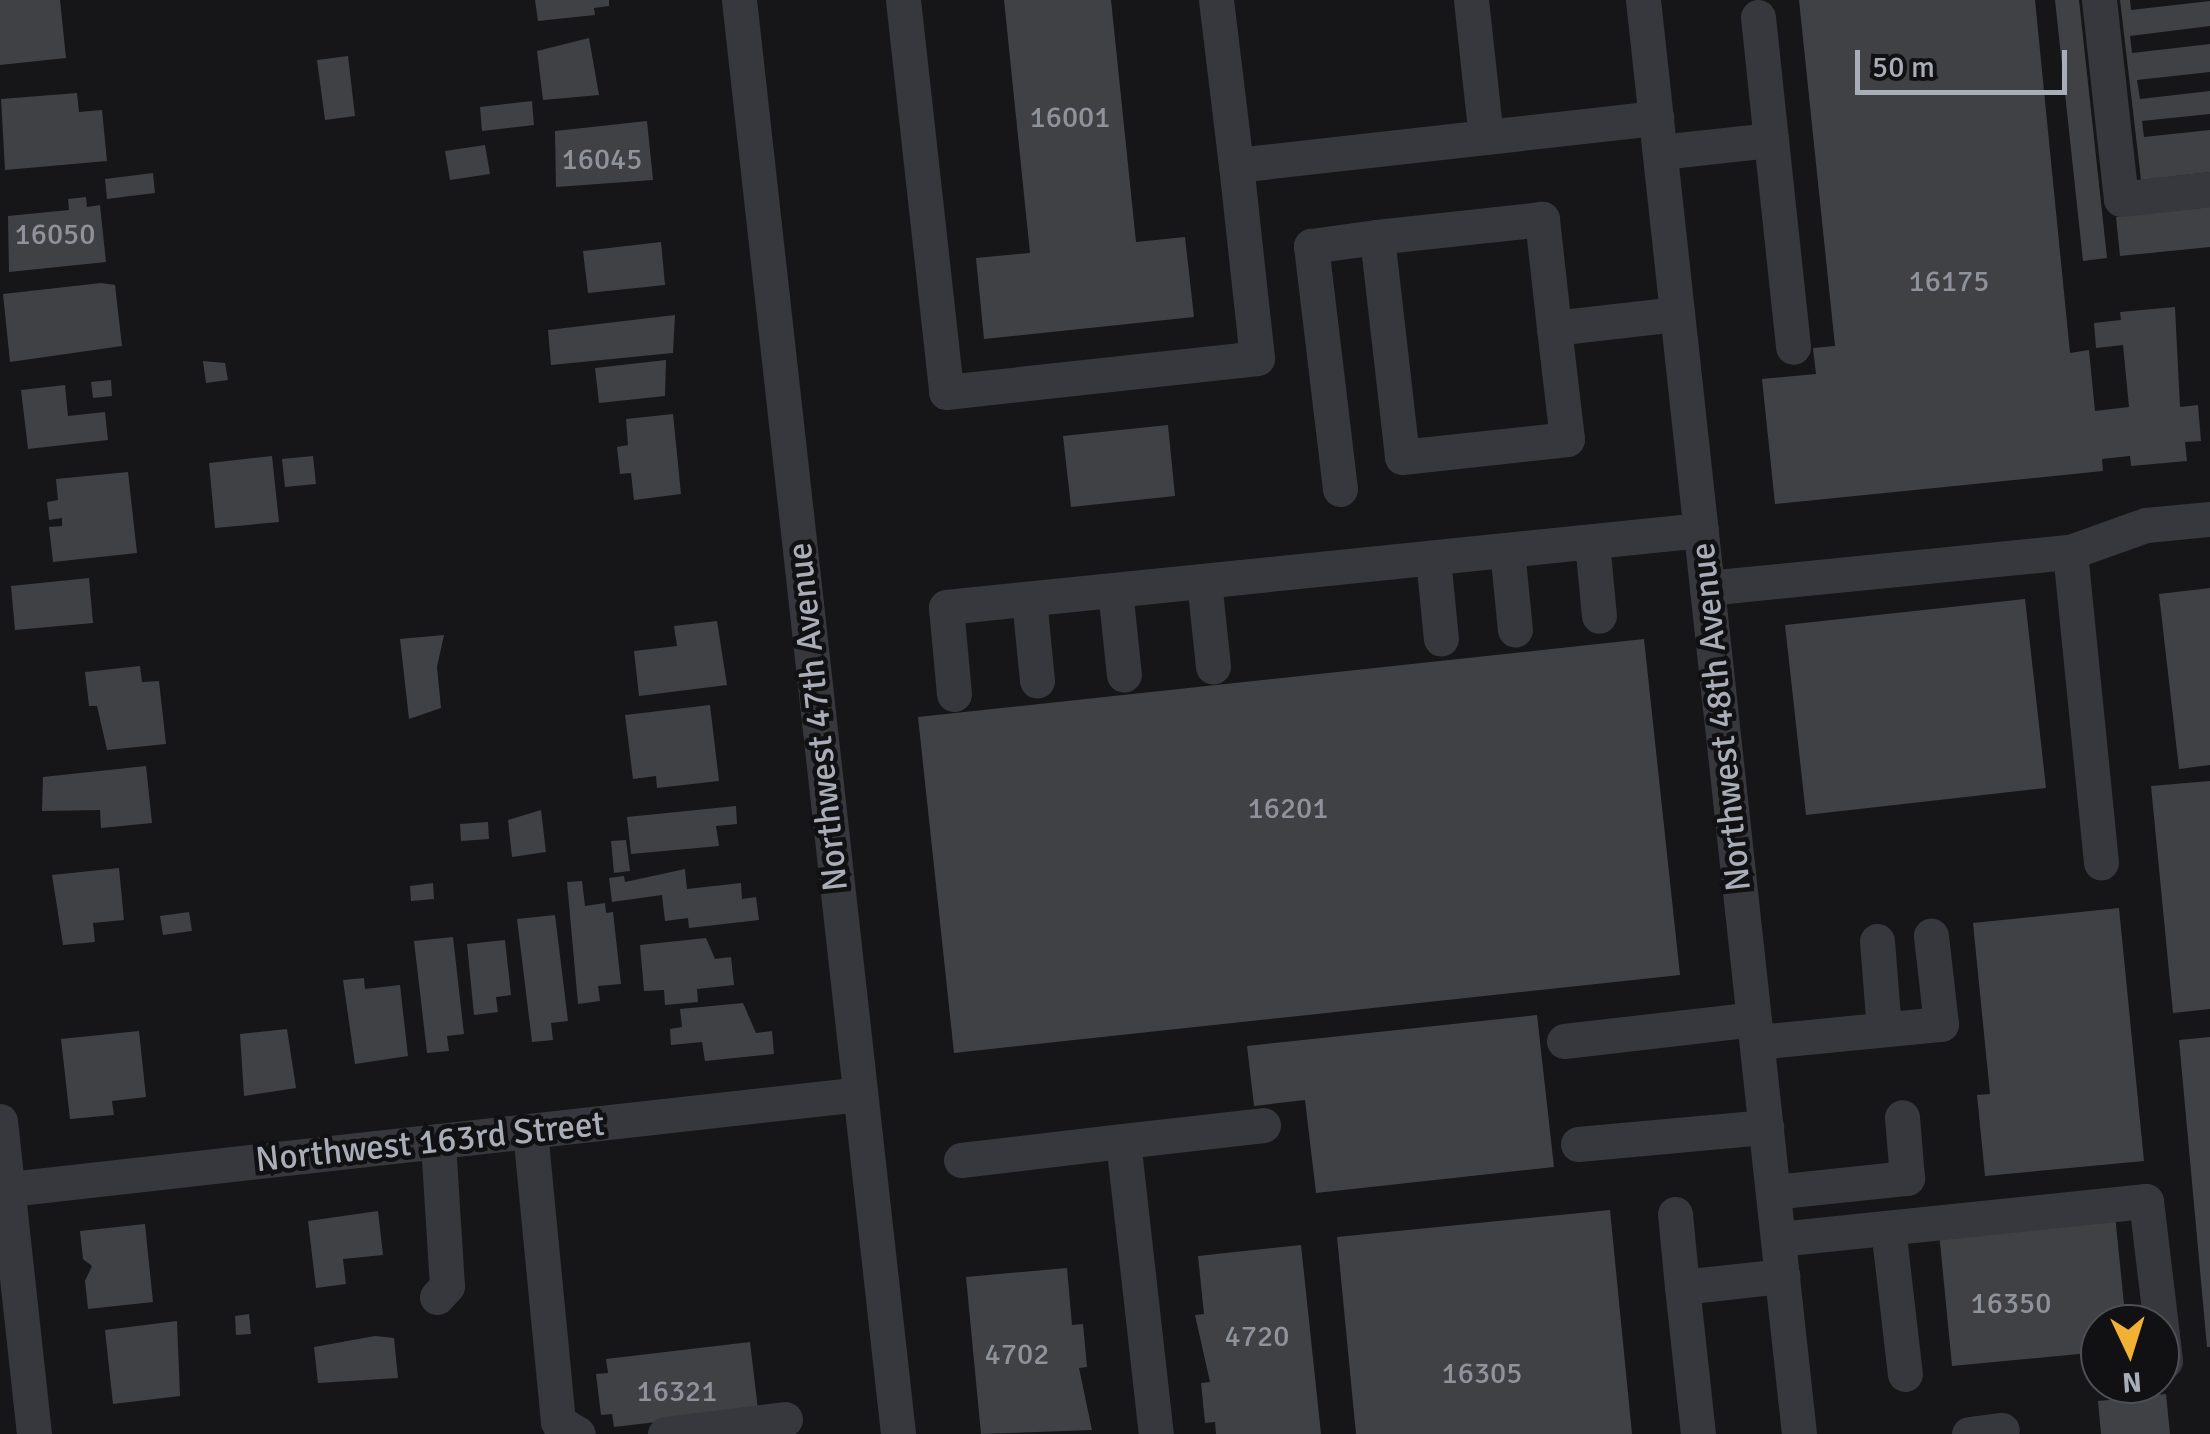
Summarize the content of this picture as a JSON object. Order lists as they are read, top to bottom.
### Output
{
  "streets": {
    "street": ["Northwest 47th Avenue", "Northwest 48th Avenue", "Northwest 163rd Street"]
  },
  "crossings": [
    ["Northwest 47th Avenue", "Northwest 163rd Street"]
  ],
  "house_numbers": [
    "16001",
    "16045",
    "16050",
    "16175",
    "16201",
    "16350",
    "4720",
    "4702",
    "16305",
    "16321"
  ],
  "scale_bar": "50 m",
  "north": "bottom"
}
